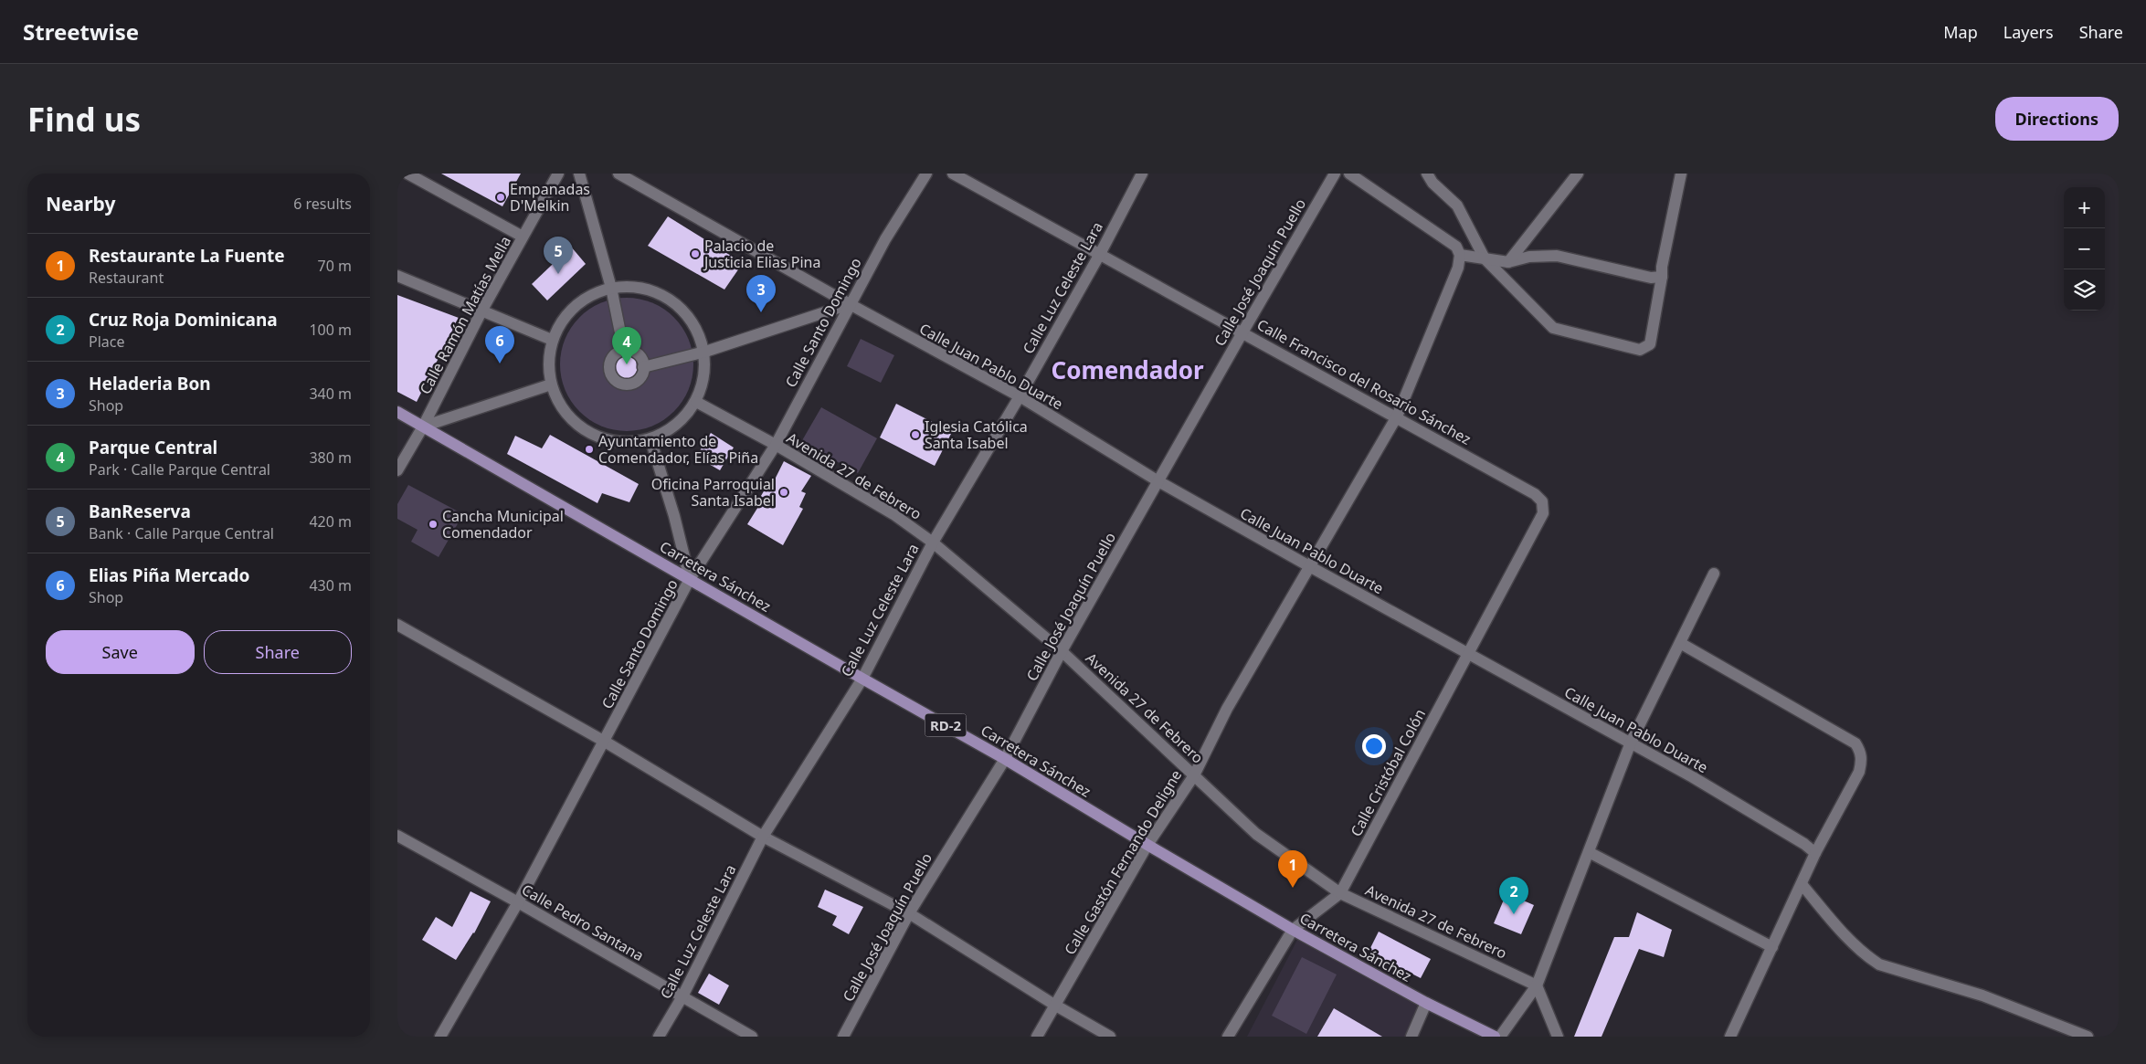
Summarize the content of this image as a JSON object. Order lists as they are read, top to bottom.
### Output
{
  "streets": {
    "main road": ["Carretera Sánchez", "RD-2"],
    "street": [
      "Calle José Joaquín Puello",
      "Calle Luz Celeste Lara",
      "Calle Ramón Matías Mella",
      "Calle Santo Domingo",
      "Calle Juan Pablo Duarte",
      "Calle Francisco del Rosario Sánchez",
      "Avenida 27 de Febrero",
      "Calle Cristóbal Colón",
      "Calle Gastón Fernando Deligne",
      "Calle Pedro Santana"
    ]
  },
  "crossings": [
    ["Calle José Joaquín Puello", "Calle Juan Pablo Duarte"],
    ["Calle José Joaquín Puello", "Calle Francisco del Rosario Sánchez"],
    ["Calle José Joaquín Puello", "Avenida 27 de Febrero"],
    ["Calle José Joaquín Puello", "Carretera Sánchez"],
    ["Calle Luz Celeste Lara", "Calle Juan Pablo Duarte"],
    ["Calle Luz Celeste Lara", "Calle Francisco del Rosario Sánchez"],
    ["Calle Luz Celeste Lara", "Avenida 27 de Febrero"],
    ["Calle Luz Celeste Lara", "Carretera Sánchez"],
    ["Calle Luz Celeste Lara", "Calle Pedro Santana"],
    ["Calle Ramón Matías Mella", "Carretera Sánchez"],
    ["Calle Santo Domingo", "Calle Juan Pablo Duarte"],
    ["Calle Santo Domingo", "Avenida 27 de Febrero"],
    ["Calle Santo Domingo", "Carretera Sánchez"],
    ["Calle Santo Domingo", "Calle Pedro Santana"],
    ["Calle Juan Pablo Duarte", "Calle Cristóbal Colón"],
    ["Calle Juan Pablo Duarte", "Calle Gastón Fernando Deligne"],
    ["Calle Francisco del Rosario Sánchez", "Calle Cristóbal Colón"],
    ["Calle Francisco del Rosario Sánchez", "Calle Gastón Fernando Deligne"],
    ["Avenida 27 de Febrero", "Calle Cristóbal Colón"],
    ["Avenida 27 de Febrero", "Calle Gastón Fernando Deligne"],
    ["Carretera Sánchez", "Calle Cristóbal Colón"],
    ["Carretera Sánchez", "Calle Gastón Fernando Deligne"]
  ],
  "districts": ["Comendador"],
  "places": [
    "Empanadas D'Melkin",
    "Palacio de Justicia Elias Pina",
    "Iglesia Católica Santa Isabel",
    "Ayuntamiento de Comendador, Elías Piña",
    "Oficina Parroquial Santa Isabel",
    "Cancha Municipal Comendador"
  ],
  "page": {
    "header": "Streetwise",
    "nav": ["Map", "Layers", "Share"],
    "buttons": [
      "Directions",
      ["Save", "Share"]
    ],
    "title": "Find us",
    "heading": ["Nearby", "6 results"],
    "map_buttons": ["+", "−"],
    "list": [
      {
        "mark": "1",
        "name": "Restaurante La Fuente",
        "note": "Restaurant",
        "value": "70 m"
      },
      {
        "mark": "2",
        "name": "Cruz Roja Dominicana",
        "note": "Place",
        "value": "100 m"
      },
      {
        "mark": "3",
        "name": "Heladeria Bon",
        "note": "Shop",
        "value": "340 m"
      },
      {
        "mark": "4",
        "name": "Parque Central",
        "note": "Park · Calle Parque Central",
        "value": "380 m"
      },
      {
        "mark": "5",
        "name": "BanReserva",
        "note": "Bank · Calle Parque Central",
        "value": "420 m"
      },
      {
        "mark": "6",
        "name": "Elias Piña Mercado",
        "note": "Shop",
        "value": "430 m"
      }
    ],
    "pins": [
      "5",
      "3",
      "6",
      "4",
      "1",
      "2"
    ]
  }
}
